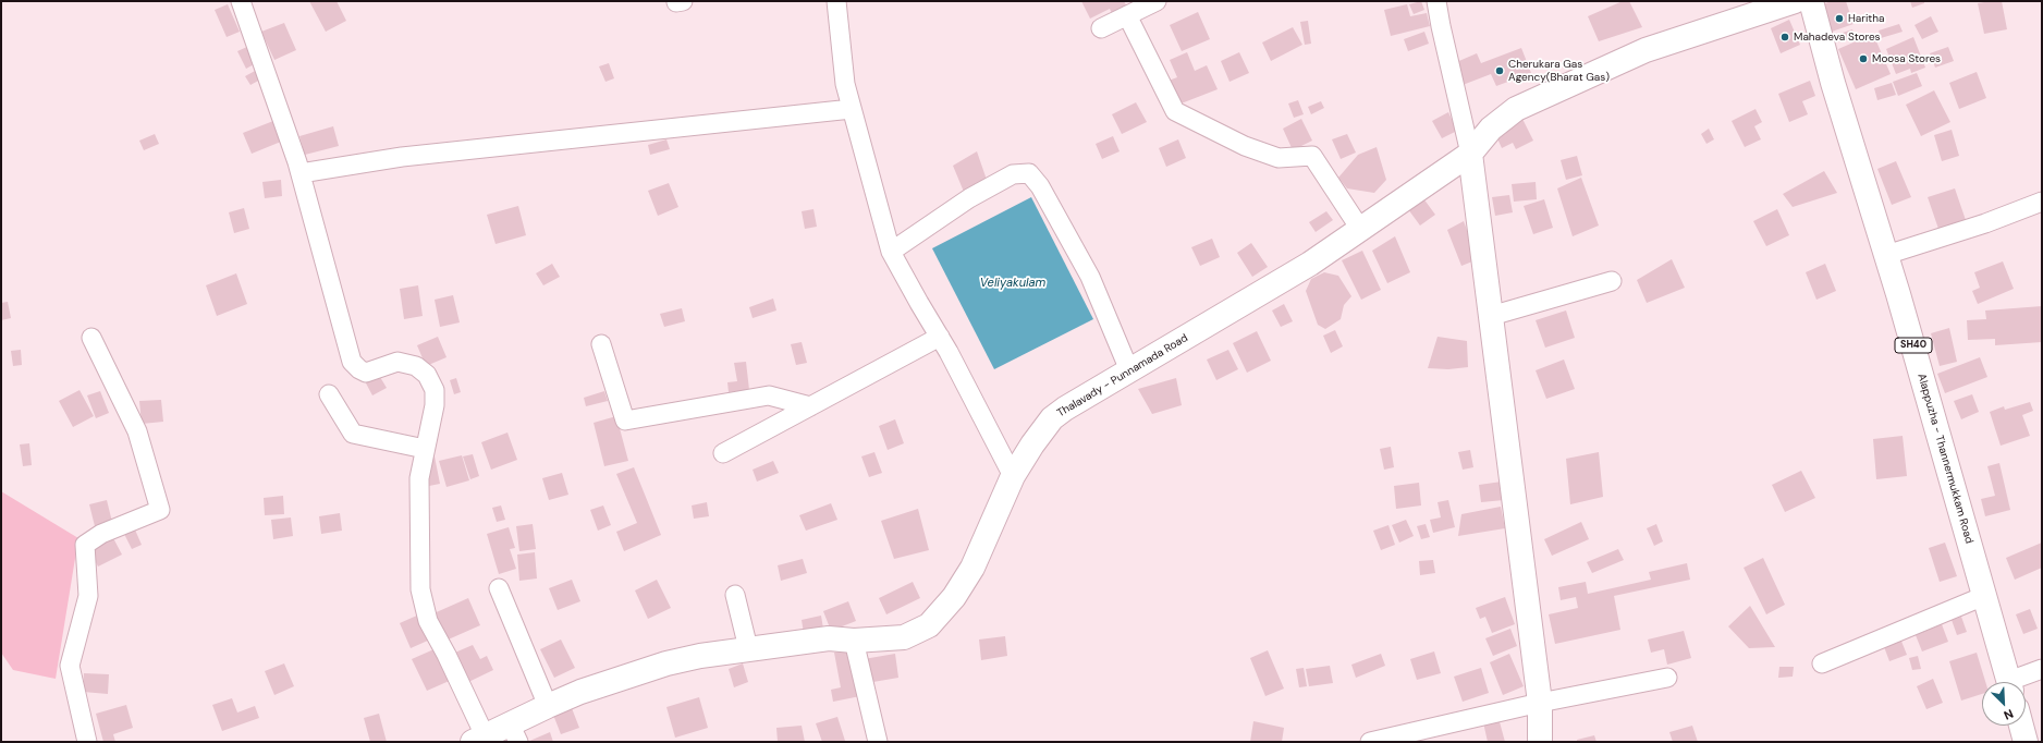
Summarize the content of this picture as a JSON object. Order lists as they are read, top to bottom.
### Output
{
  "streets": {
    "main road": ["SH40", "Thalavady - Punnamada Road", "Alappuzha - Thannermukkam Road"]
  },
  "water": ["Veliyakulam"],
  "places": [
    "Haritha",
    "Mahadeva Stores",
    "Moosa Stores",
    "Cherukara Gas Agency(Bharat Gas)"
  ],
  "north": "bottom right"
}
